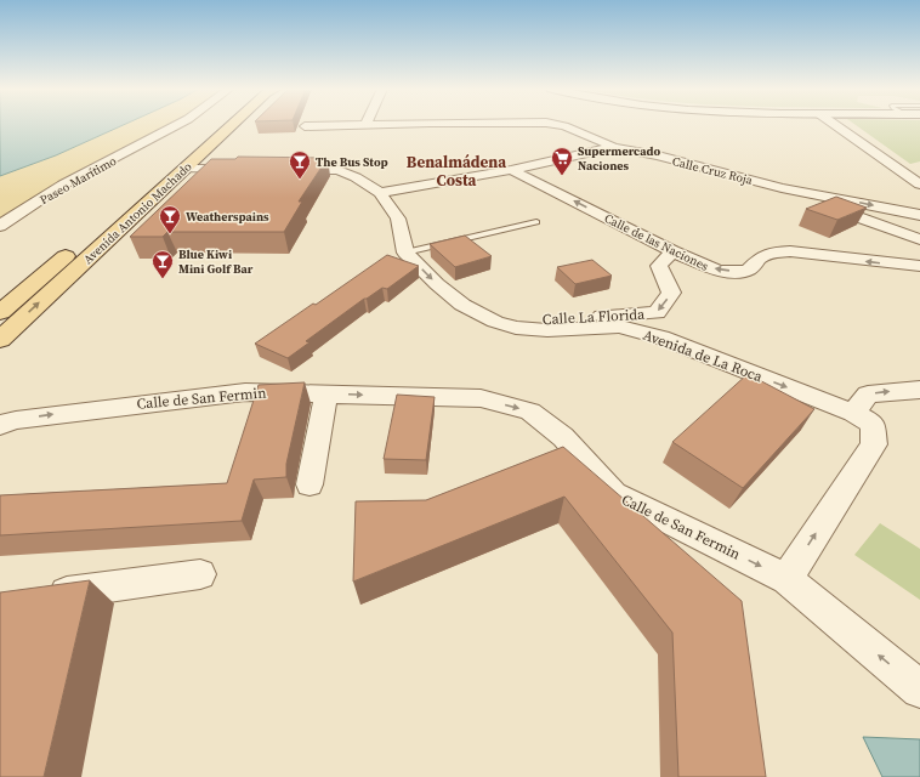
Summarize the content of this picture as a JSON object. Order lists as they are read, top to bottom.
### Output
{
  "streets": {
    "main road": ["Avenida Antonio Machado"],
    "street": [
      "Calle Cruz Roja",
      "Paseo Marítimo",
      "Calle de las Naciones",
      "Calle La Florida",
      "Avenida de La Roca",
      "Calle de San Fermin"
    ]
  },
  "crossings": [
    ["Calle de las Naciones", "Calle La Florida"],
    ["Calle La Florida", "Avenida de La Roca"],
    ["Avenida de La Roca", "Calle de San Fermin"]
  ],
  "districts": ["Benalmádena Costa"],
  "places": {
    "supermarket": ["Supermercado Naciones"],
    "bar": ["The Bus Stop", "Weatherspains", "Blue Kiwi Mini Golf Bar"]
  }
}
